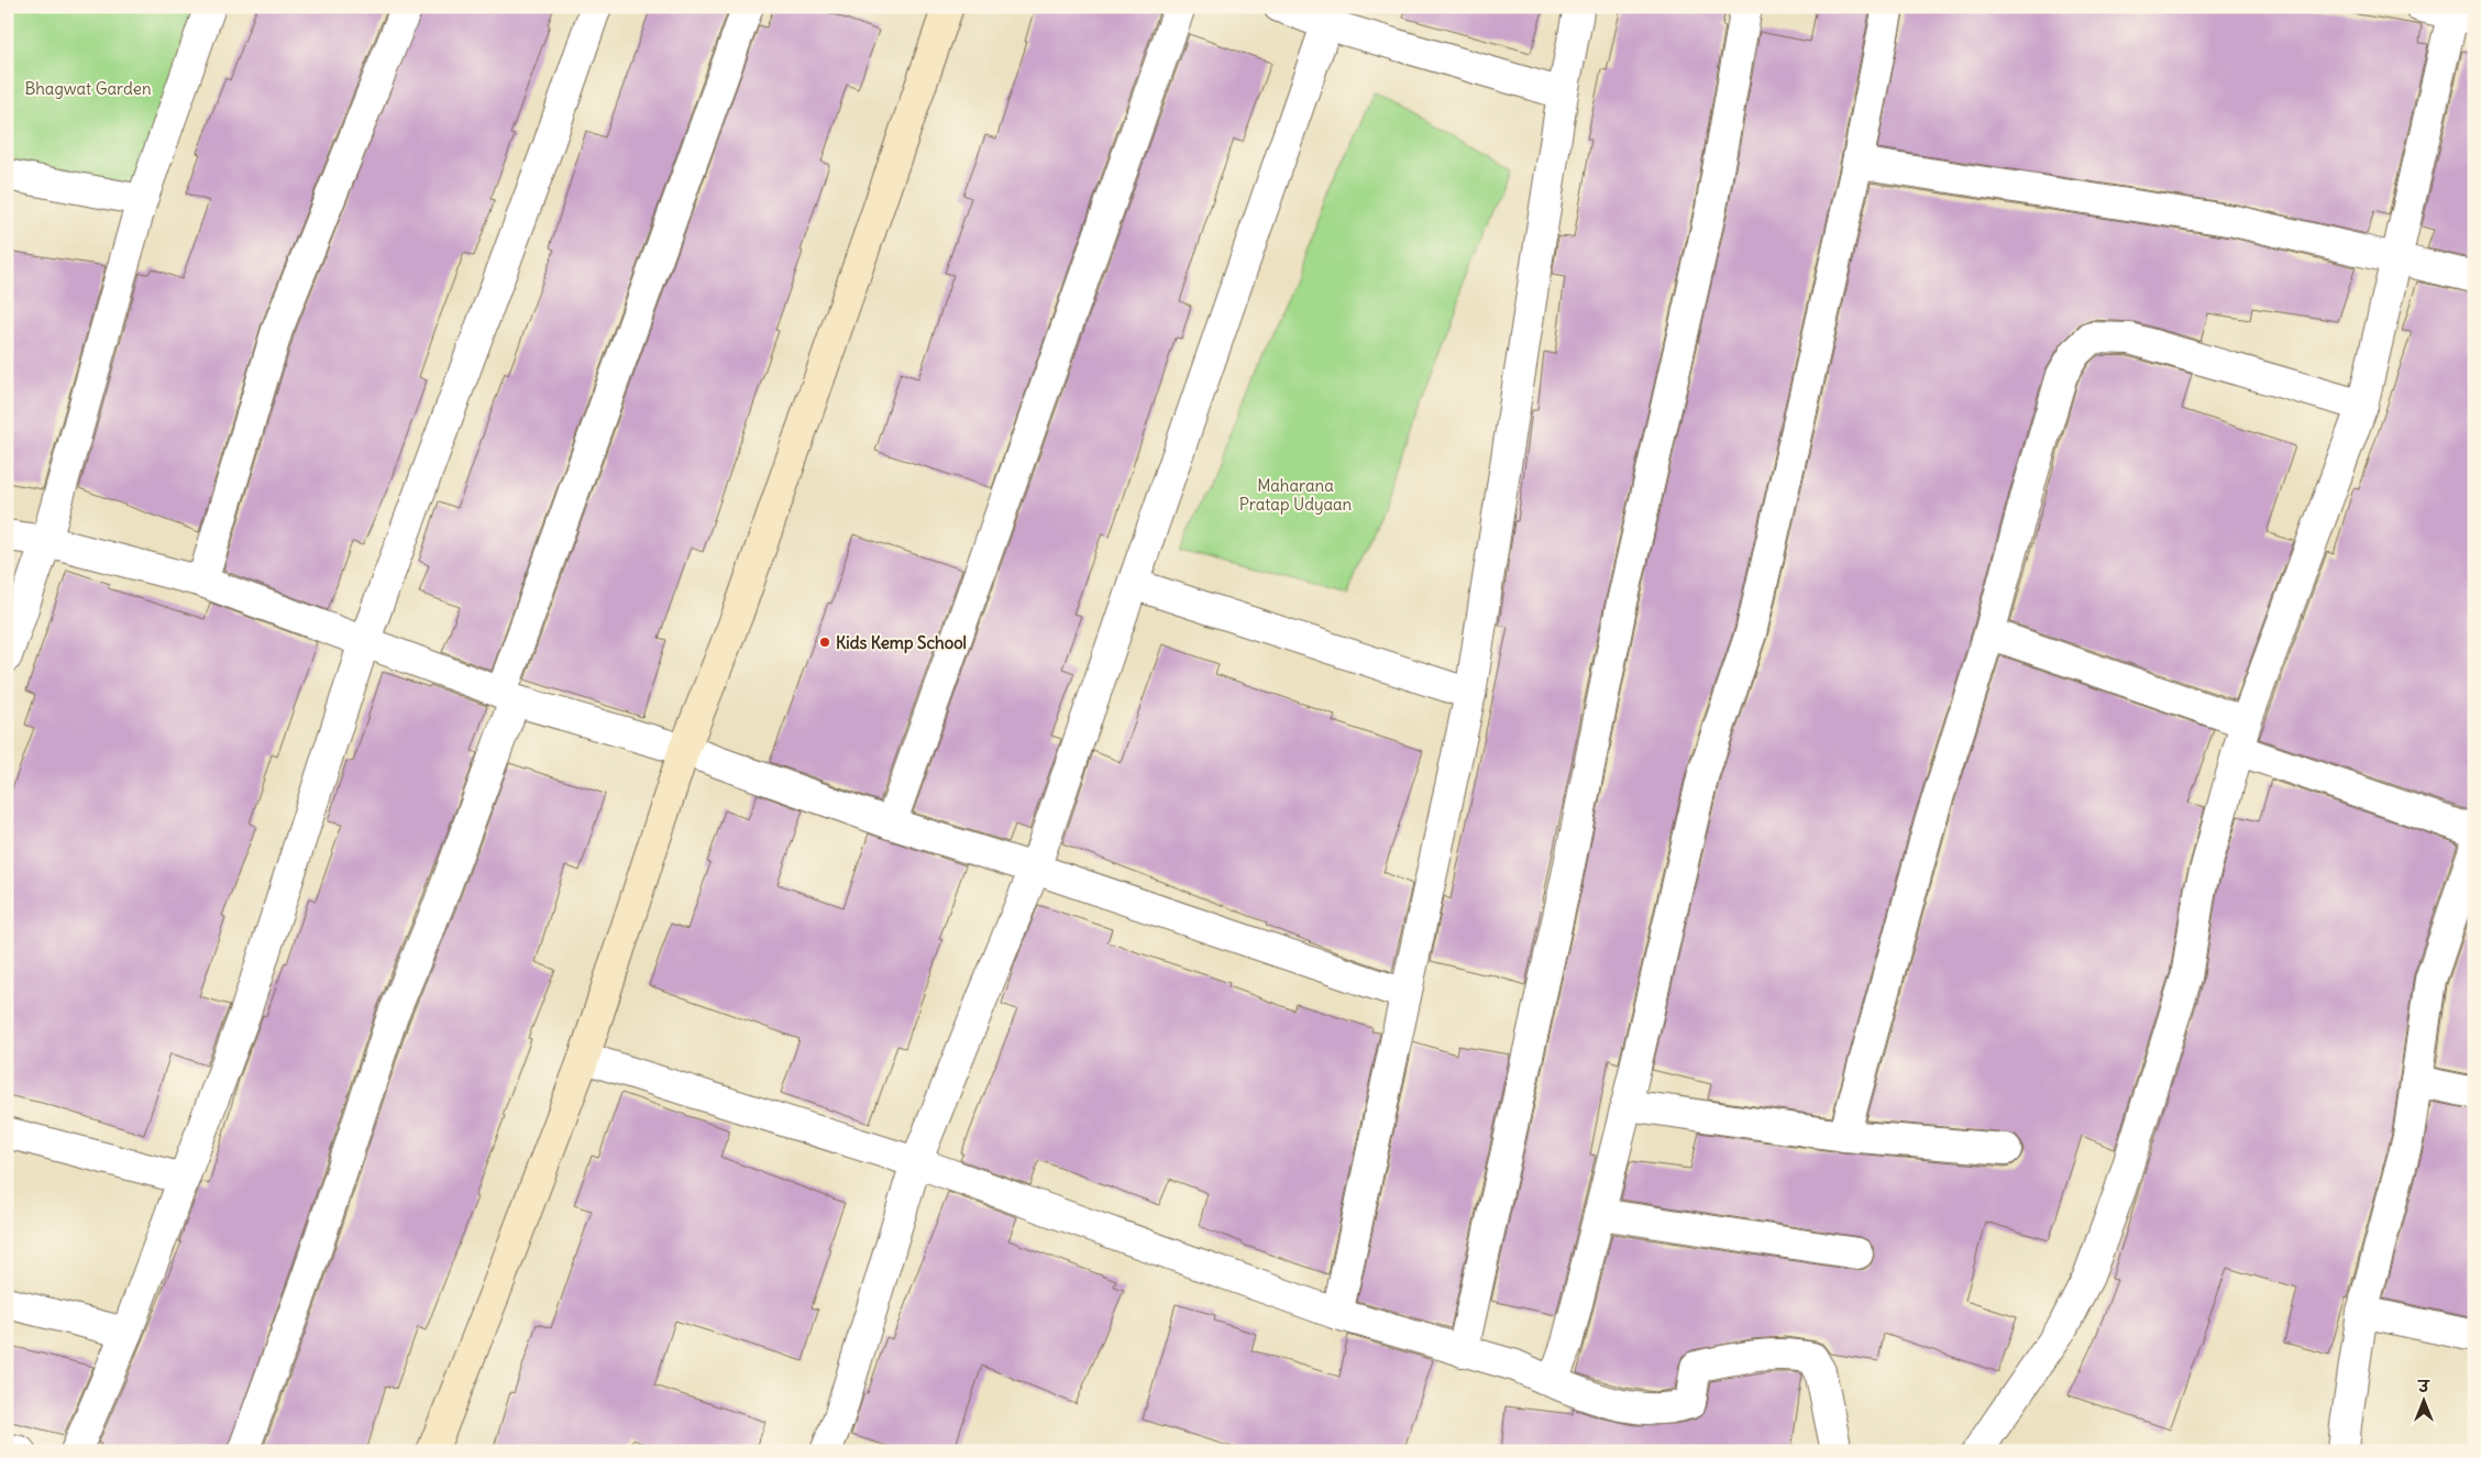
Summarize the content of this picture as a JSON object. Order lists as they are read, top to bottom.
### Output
{
  "parks": ["Bhagwat Garden", "Maharana Pratap Udyaan"],
  "places": ["Kids Kemp School"],
  "north": "top"
}
